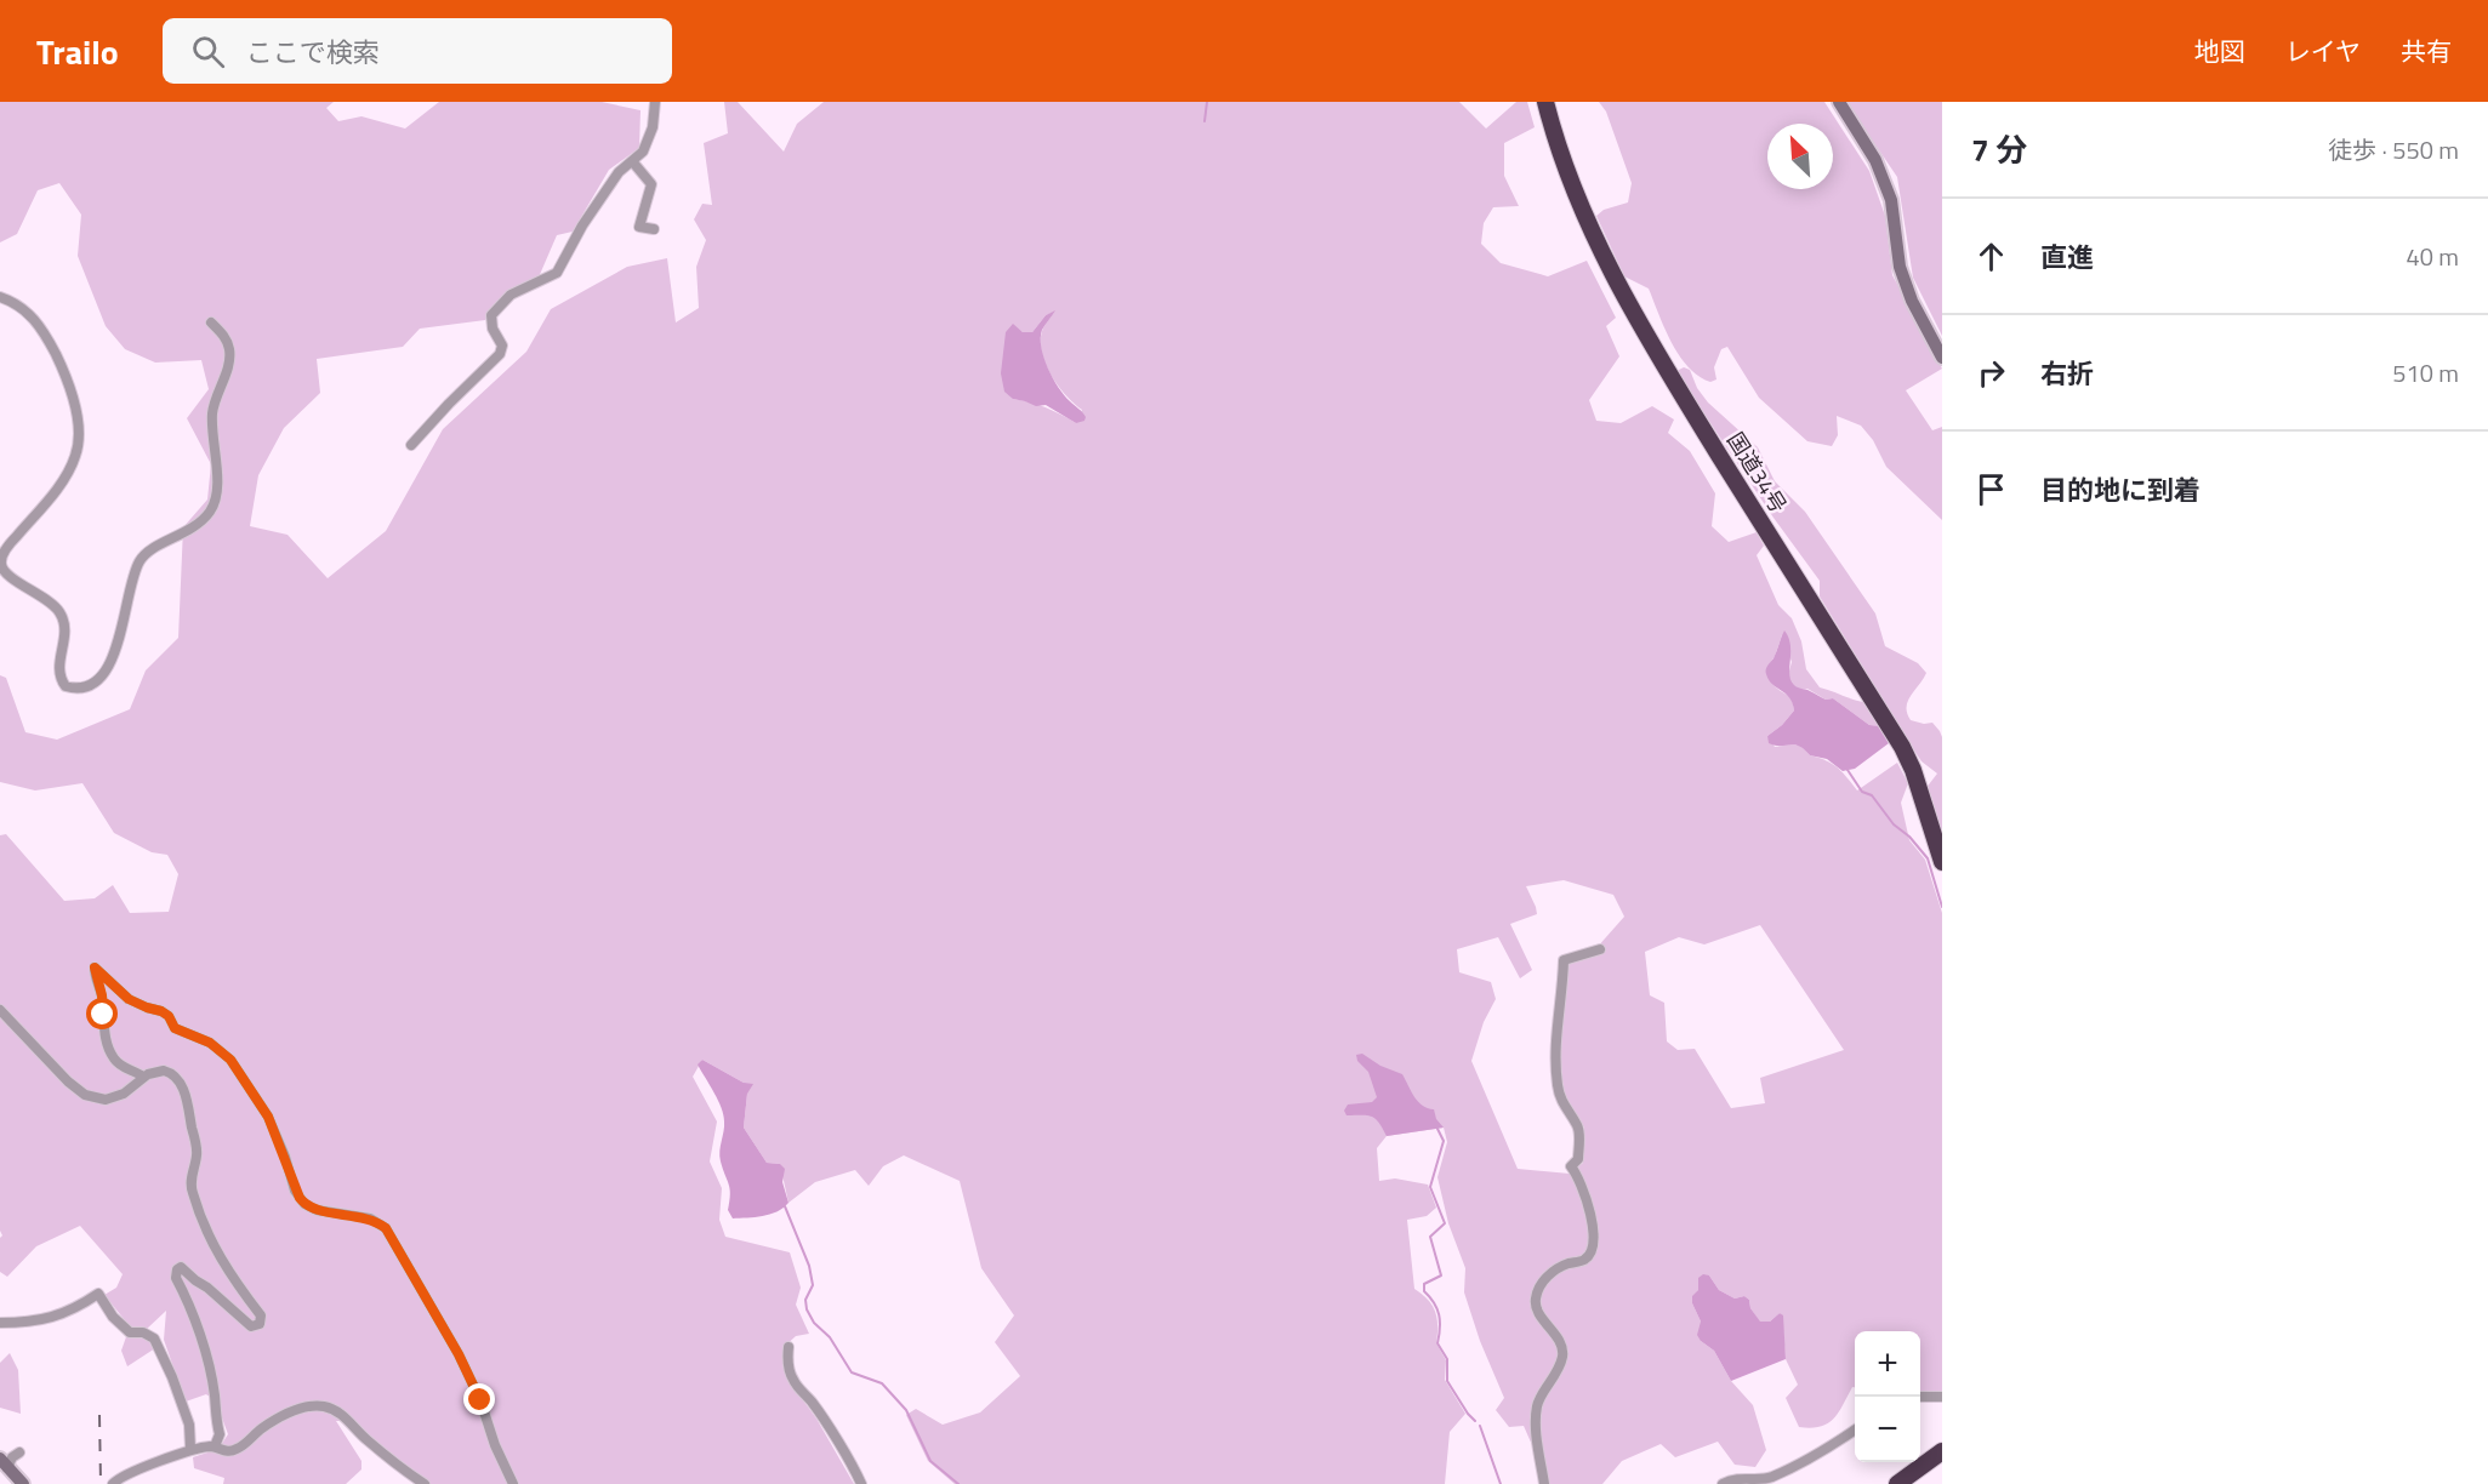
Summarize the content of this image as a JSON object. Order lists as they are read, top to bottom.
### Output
{
  "streets": {
    "highway": ["国道34号"]
  },
  "north": "top left",
  "page": {
    "header": "Trailo",
    "search": "ここで検索",
    "nav": ["地図", "レイヤ", "共有"],
    "heading": ["7 分", "徒歩 · 550 m"],
    "list": [
      ["直進", "40 m"],
      ["右折", "510 m"],
      "目的地に到着"
    ],
    "map_buttons": ["+", "−"]
  }
}
